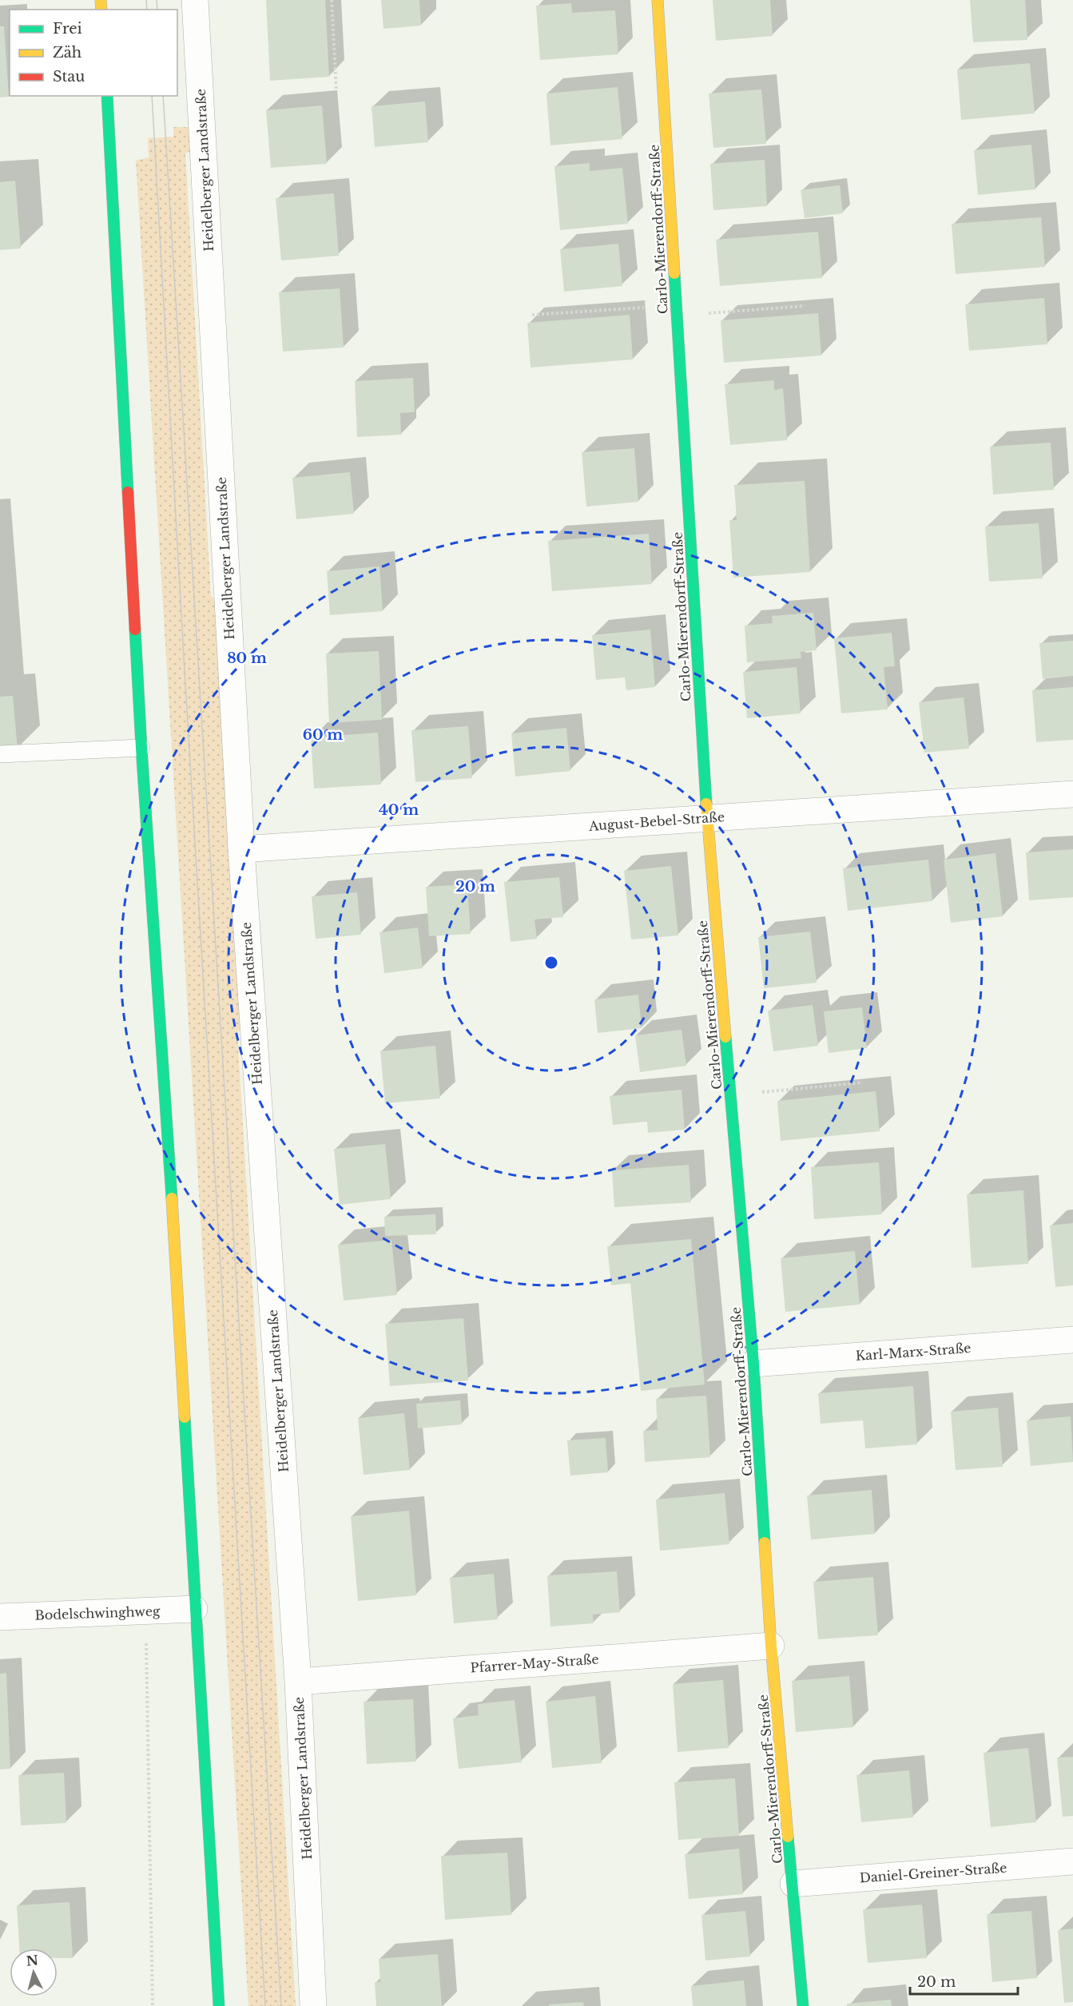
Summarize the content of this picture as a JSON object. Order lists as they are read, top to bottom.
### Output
{
  "streets": {
    "street": [
      "Heidelberger Landstraße",
      "Carlo-Mierendorff-Straße",
      "August-Bebel-Straße",
      "Karl-Marx-Straße",
      "Bodelschwinghweg",
      "Pfarrer-May-Straße",
      "Daniel-Greiner-Straße"
    ]
  },
  "crossings": [
    ["Heidelberger Landstraße", "August-Bebel-Straße"],
    ["Heidelberger Landstraße", "Pfarrer-May-Straße"],
    ["Carlo-Mierendorff-Straße", "August-Bebel-Straße"],
    ["Carlo-Mierendorff-Straße", "Karl-Marx-Straße"],
    ["Carlo-Mierendorff-Straße", "Pfarrer-May-Straße"],
    ["Carlo-Mierendorff-Straße", "Daniel-Greiner-Straße"]
  ],
  "legend": ["Frei", "Zäh", "Stau"],
  "scale_bar": "20 m",
  "north": "top",
  "rings": [
    "80 m",
    "60 m",
    "40 m",
    "20 m"
  ]
}
